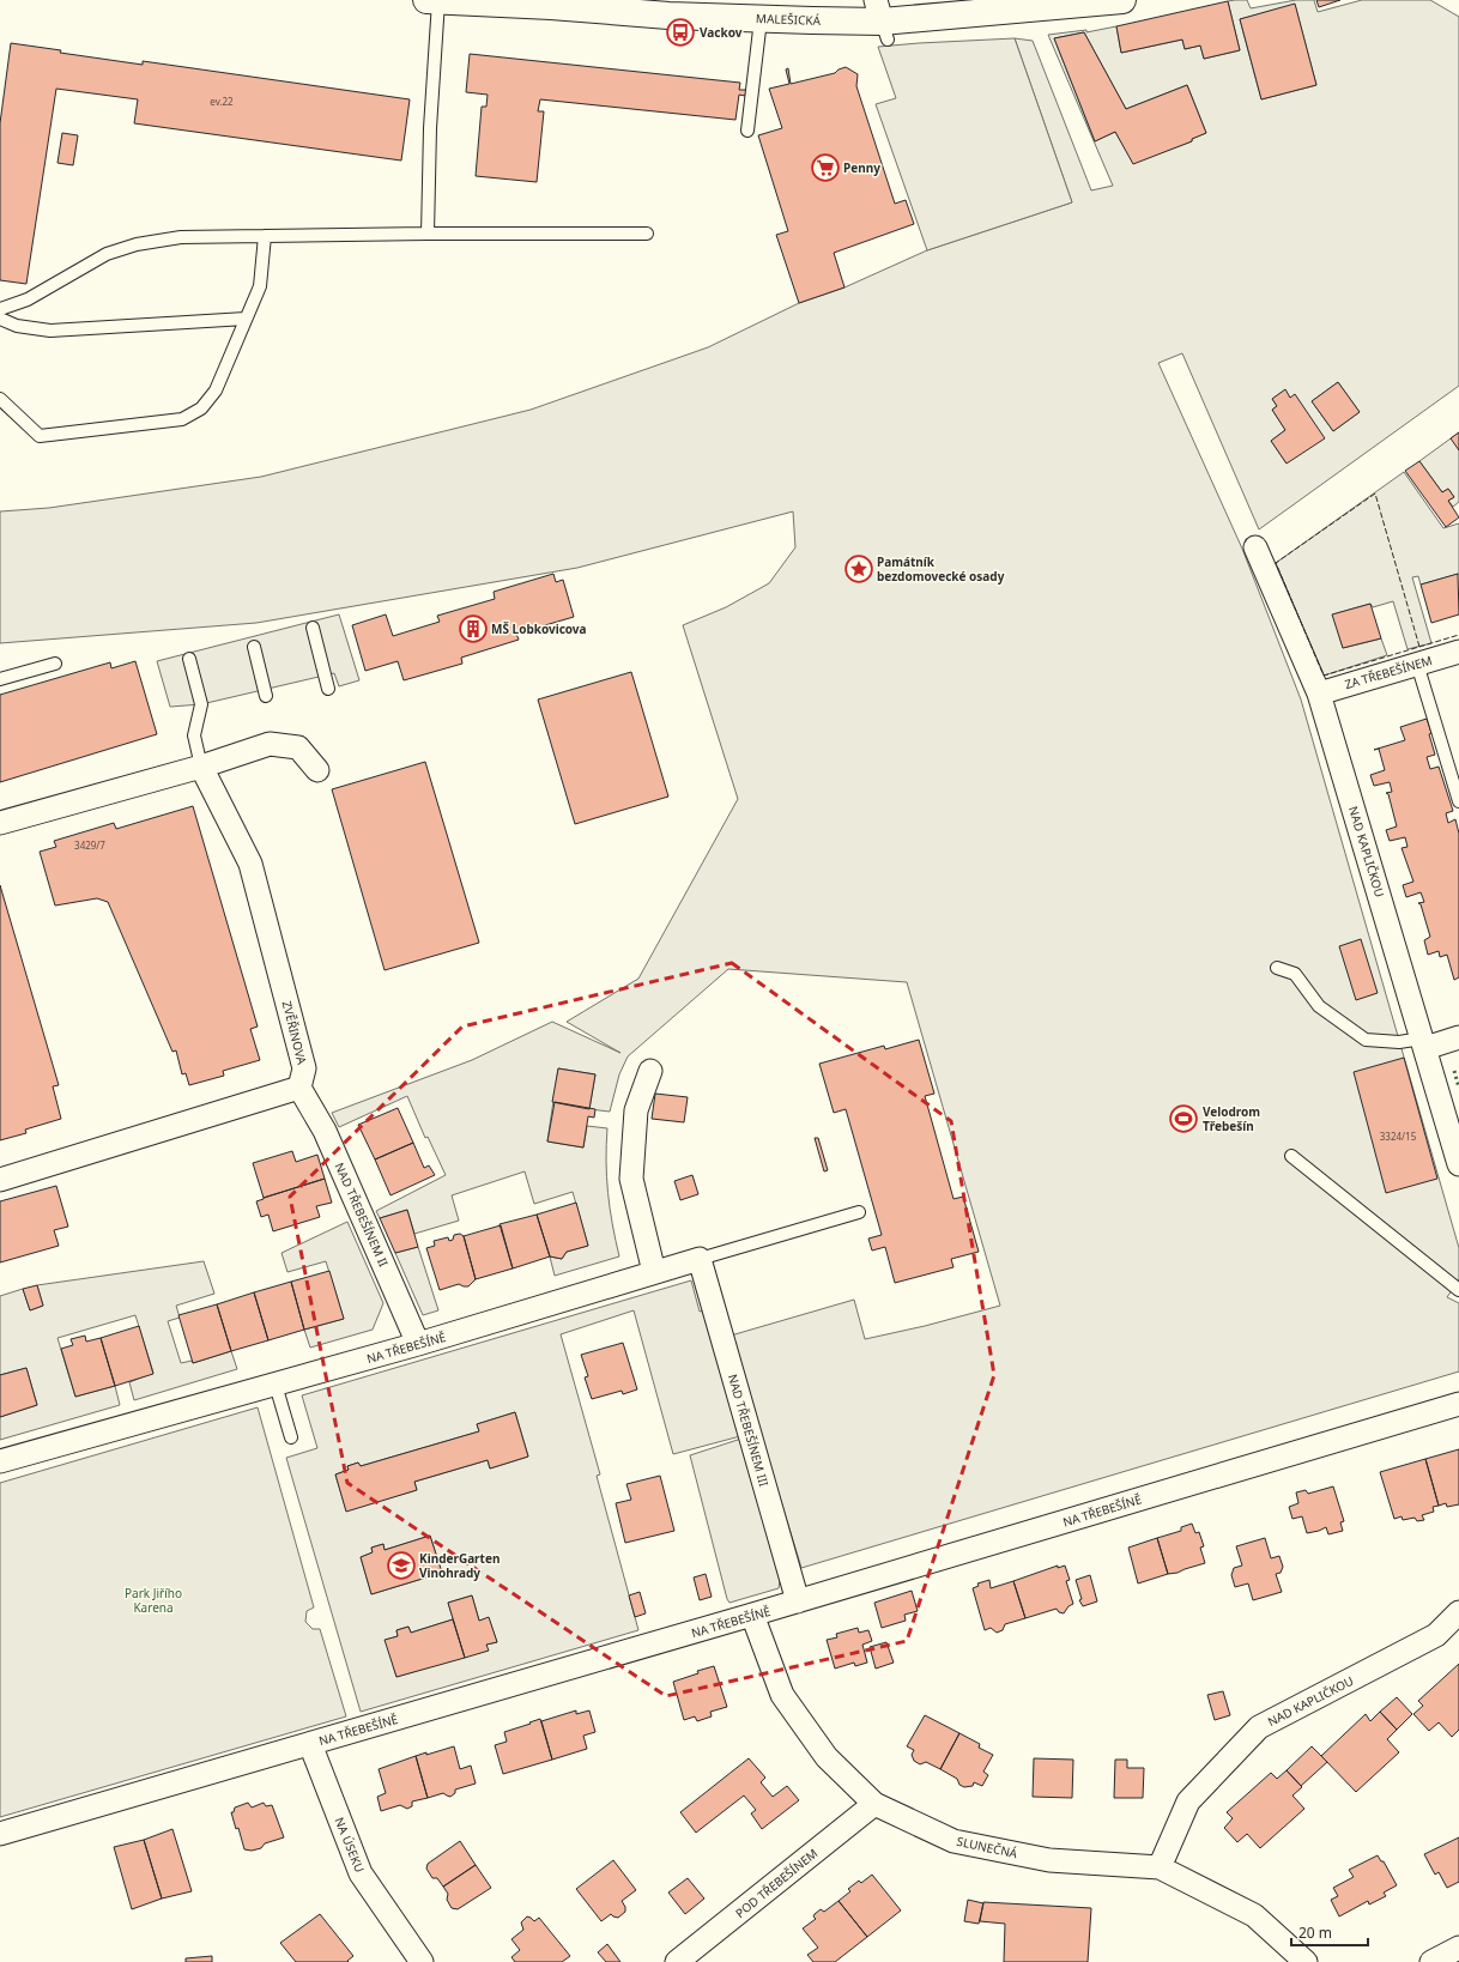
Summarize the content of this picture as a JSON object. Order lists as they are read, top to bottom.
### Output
{
  "streets": {
    "street": [
      "MALEŠICKÁ",
      "ZA TŘEBEŠÍNEM",
      "NAD KAPLIČKOU",
      "ZVĚŘINOVA",
      "NAD TŘEBEŠÍNEM II",
      "NA TŘEBEŠÍNĚ",
      "NAD TŘEBEŠÍNEM III",
      "NA ÚSEKU",
      "SLUNEČNÁ",
      "POD TŘEBEŠÍNEM"
    ]
  },
  "crossings": [
    ["ZA TŘEBEŠÍNEM", "NAD KAPLIČKOU"],
    ["NAD KAPLIČKOU", "SLUNEČNÁ"],
    ["ZVĚŘINOVA", "NAD TŘEBEŠÍNEM II"],
    ["NAD TŘEBEŠÍNEM II", "NA TŘEBEŠÍNĚ"],
    ["NA TŘEBEŠÍNĚ", "NAD TŘEBEŠÍNEM III"],
    ["NA TŘEBEŠÍNĚ", "NA ÚSEKU"],
    ["NA TŘEBEŠÍNĚ", "SLUNEČNÁ"],
    ["SLUNEČNÁ", "POD TŘEBEŠÍNEM"]
  ],
  "parks": ["Park Jiřího Karena"],
  "places": {
    "bus stop": ["Vackov"],
    "supermarket": ["Penny"],
    "place": ["Památník bezdomovecké osady"],
    "building": ["MŠ Lobkovicova"],
    "sports": ["Velodrom Třebešín"],
    "school or university": ["KinderGarten Vinohrady"]
  },
  "house_numbers": ["ev.22", "3429/7", "3324/15"],
  "scale_bar": "20 m"
}
